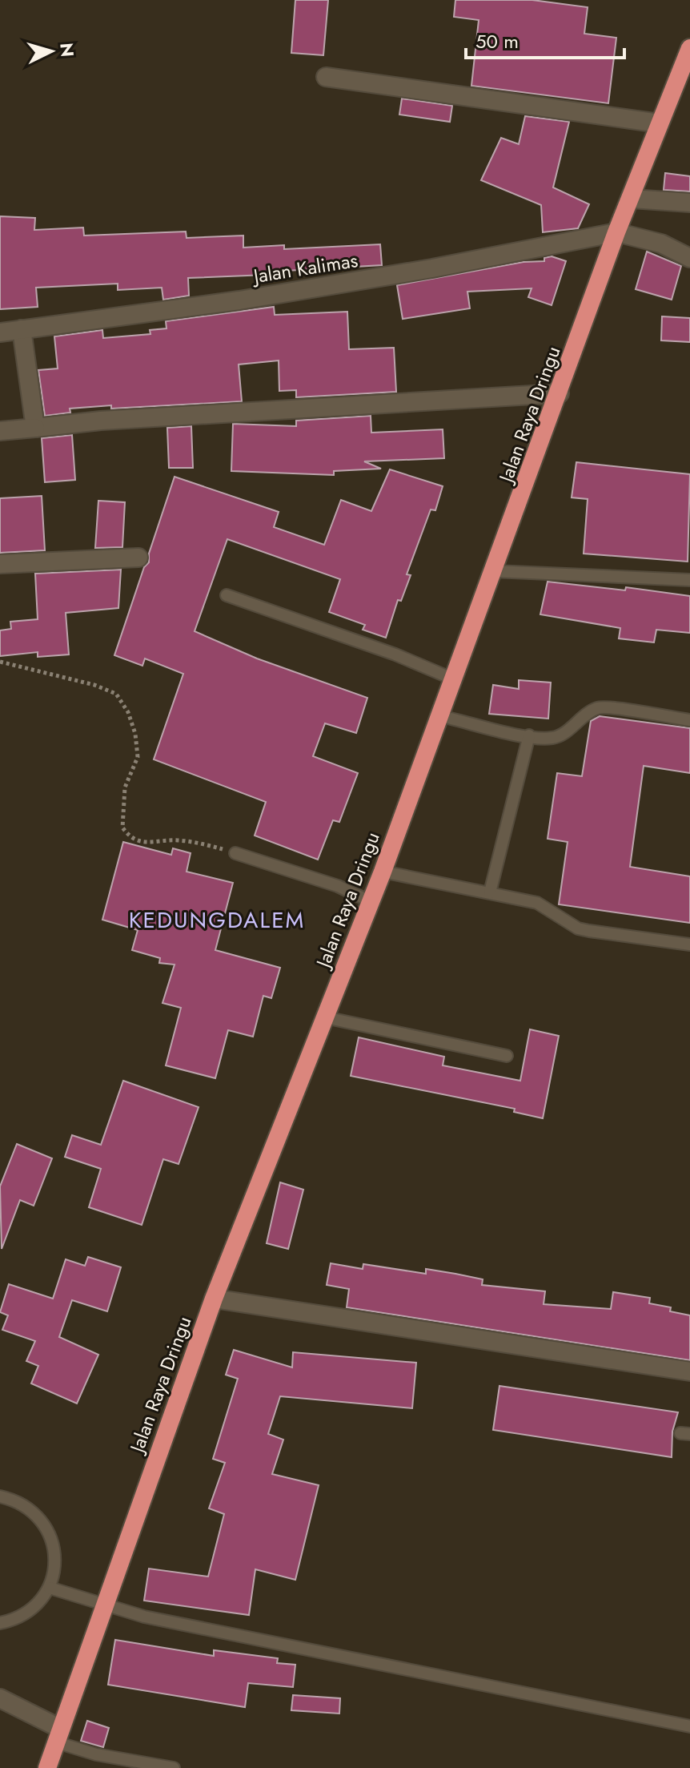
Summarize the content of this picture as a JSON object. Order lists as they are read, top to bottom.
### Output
{
  "streets": {
    "highway": ["Jalan Raya Dringu"],
    "street": ["Jalan Kalimas"]
  },
  "crossings": [
    ["Jalan Kalimas", "Jalan Raya Dringu"]
  ],
  "districts": ["KEDUNGDALEM"],
  "scale_bar": "50 m",
  "north": "right"
}
